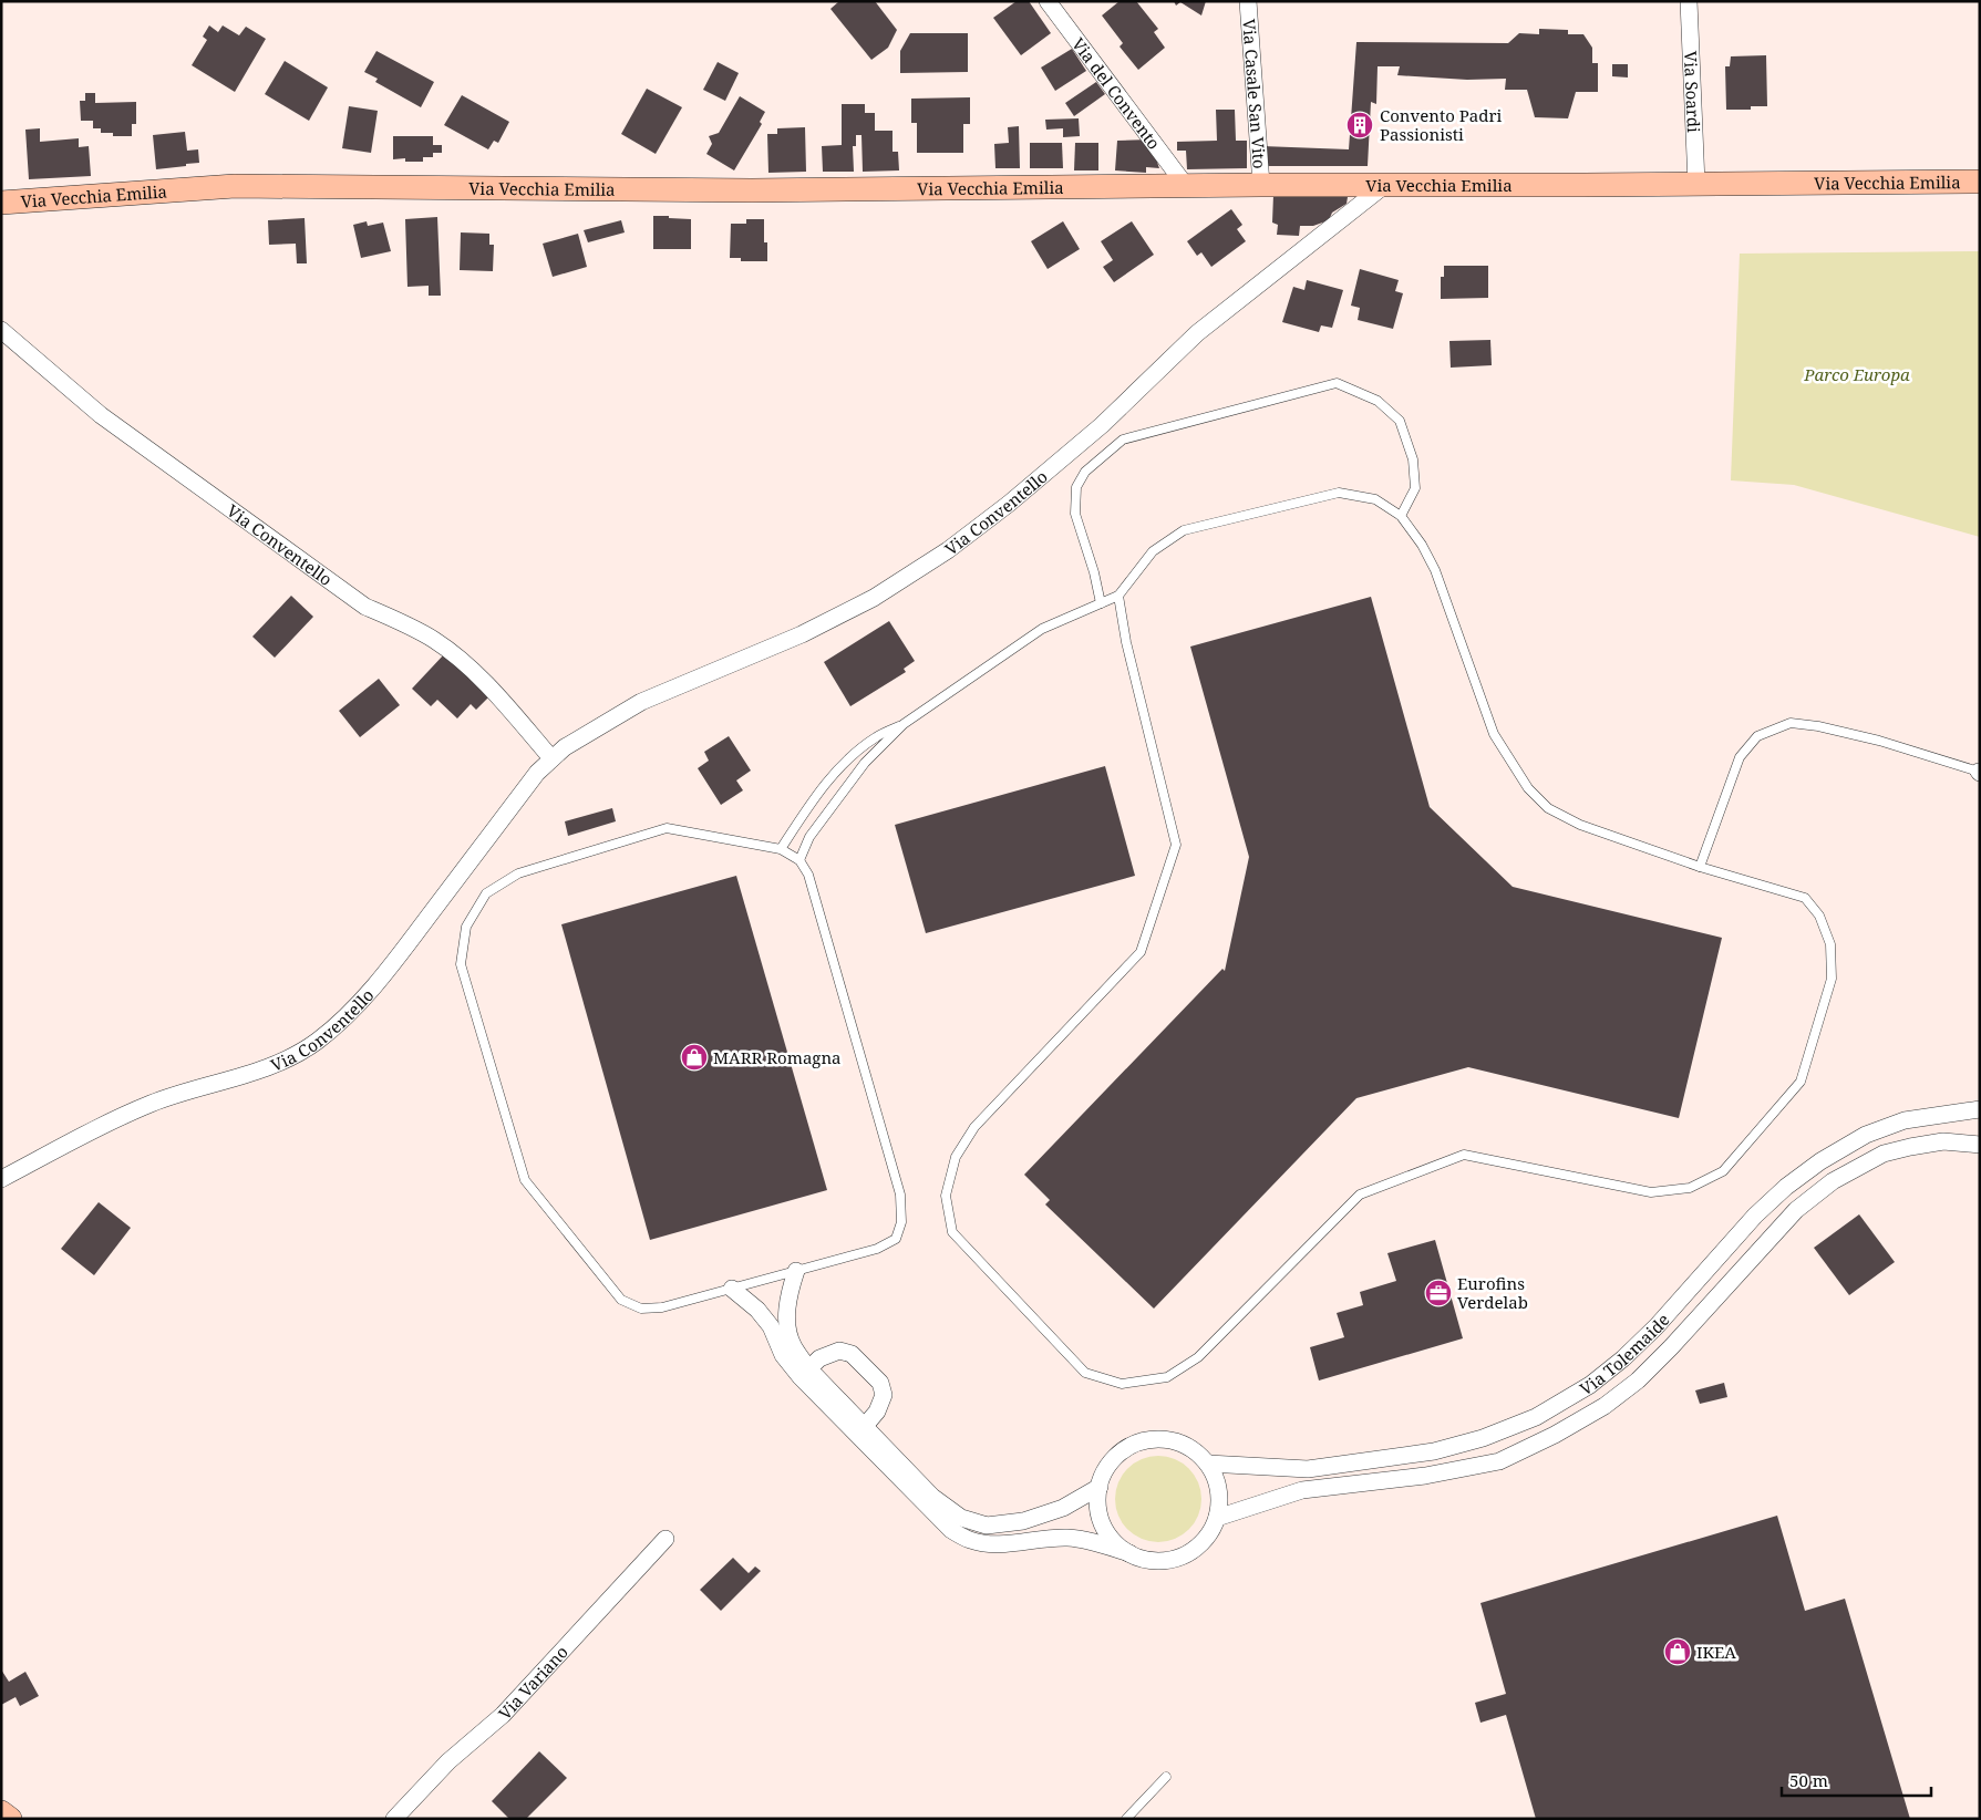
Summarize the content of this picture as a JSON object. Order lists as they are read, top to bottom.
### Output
{
  "streets": {
    "street": [
      "Via Soardi",
      "Via del Convento",
      "Via Casale San Vito",
      "Via Vecchia Emilia",
      "Via Conventello",
      "Via Tolemaide",
      "Via Variano"
    ]
  },
  "crossings": [
    ["Via Soardi", "Via Vecchia Emilia"],
    ["Via del Convento", "Via Vecchia Emilia"],
    ["Via Casale San Vito", "Via Vecchia Emilia"],
    ["Via Vecchia Emilia", "Via Conventello"]
  ],
  "parks": ["Parco Europa"],
  "places": {
    "building": ["Convento Padri Passionisti"],
    "shop": ["MARR Romagna", "IKEA"],
    "office": ["Eurofins Verdelab"]
  },
  "scale_bar": "50 m"
}
